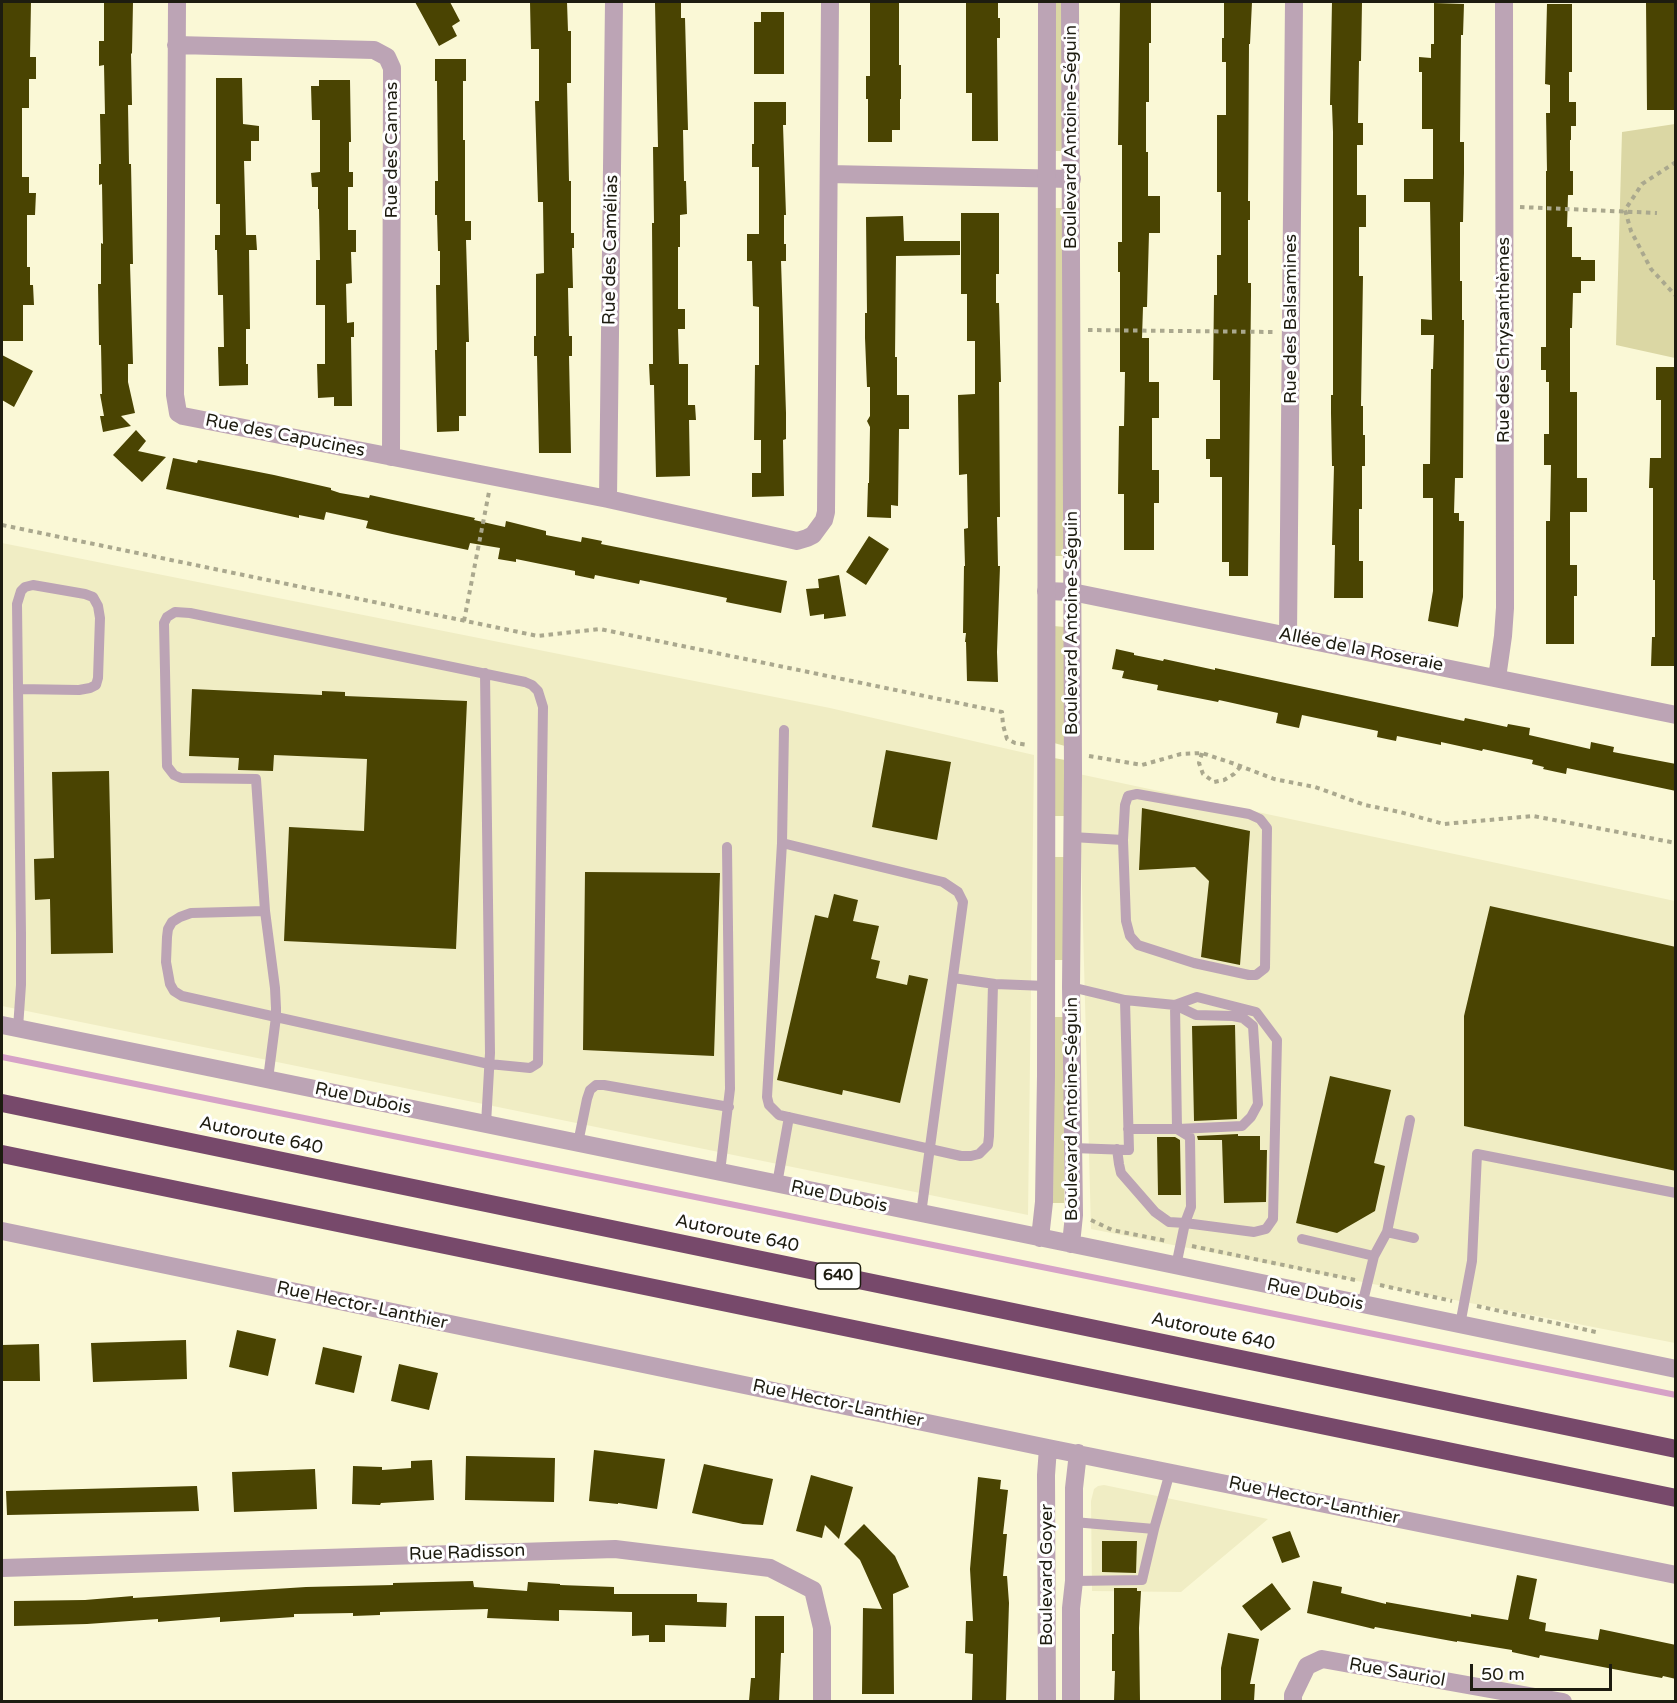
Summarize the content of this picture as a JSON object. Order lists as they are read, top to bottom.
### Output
{
  "streets": {
    "highway": ["Autoroute 640", "640"],
    "street": [
      "Boulevard Antoine-Séguin",
      "Rue des Cannas",
      "Rue des Camélias",
      "Rue des Balsamines",
      "Rue des Chrysanthèmes",
      "Rue des Capucines",
      "Allée de la Roseraie",
      "Rue Dubois",
      "Rue Hector-Lanthier",
      "Rue Radisson",
      "Boulevard Goyer",
      "Rue Sauriol"
    ]
  },
  "crossings": [
    ["Boulevard Antoine-Séguin", "Allée de la Roseraie"],
    ["Boulevard Antoine-Séguin", "Rue Dubois"],
    ["Rue des Cannas", "Rue des Capucines"],
    ["Rue des Camélias", "Rue des Capucines"],
    ["Rue des Balsamines", "Allée de la Roseraie"],
    ["Rue des Chrysanthèmes", "Allée de la Roseraie"],
    ["Rue Hector-Lanthier", "Boulevard Goyer"]
  ],
  "scale_bar": "50 m"
}
